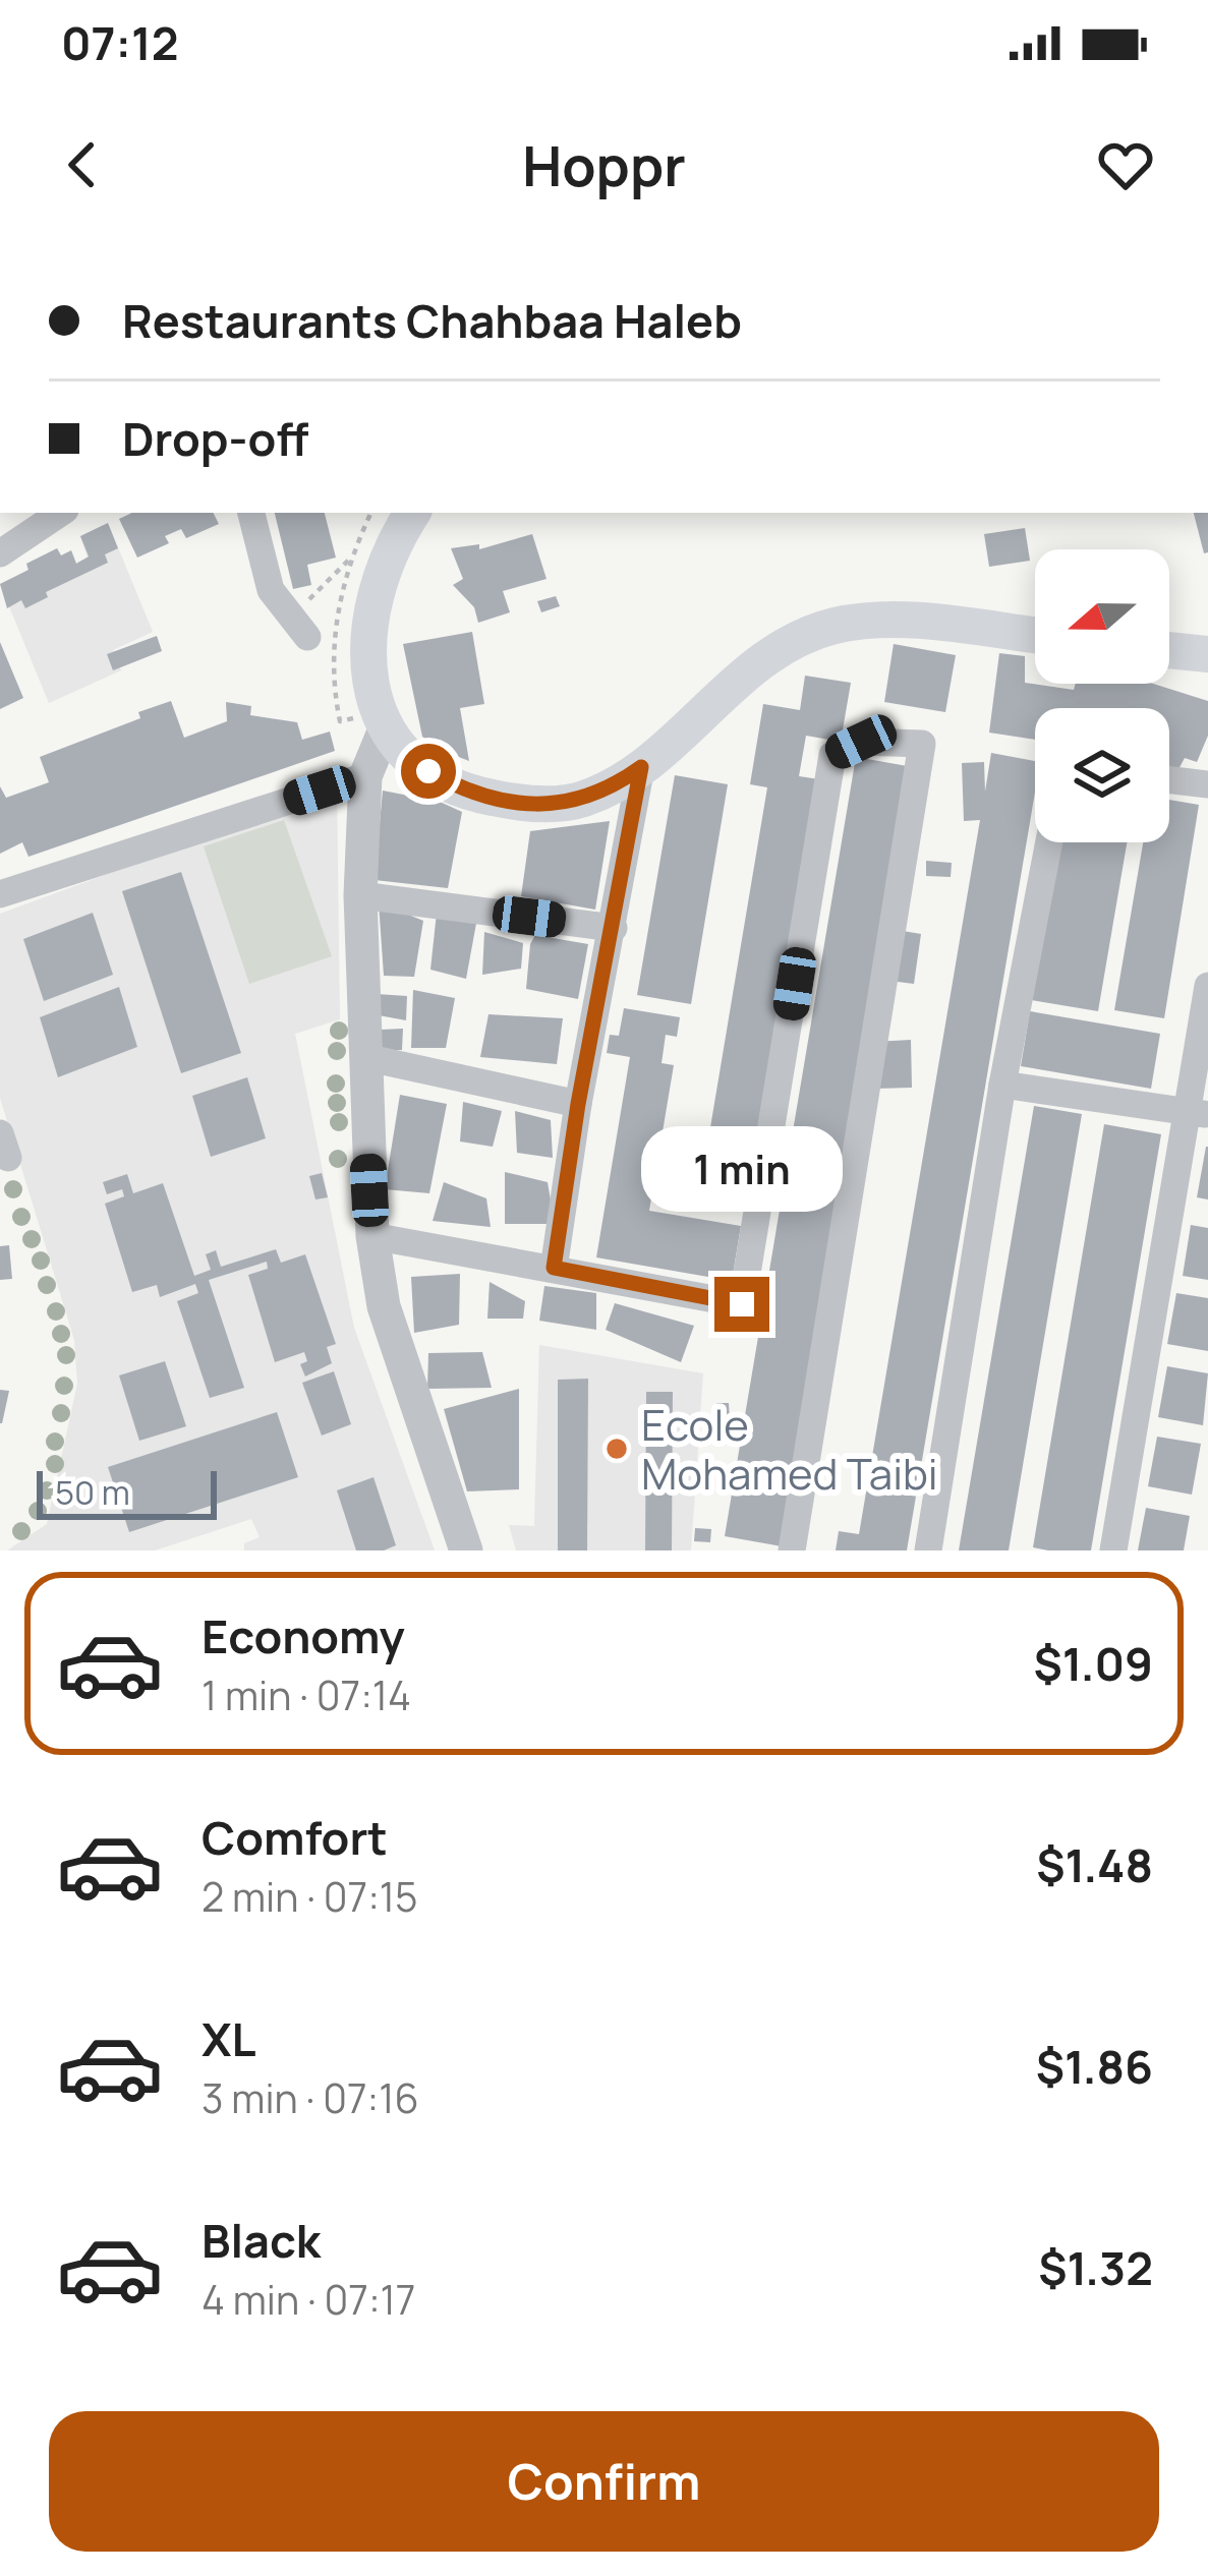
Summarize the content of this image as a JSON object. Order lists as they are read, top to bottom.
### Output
{
  "places": ["Ecole Mohamed Taibi"],
  "scale_bar": "50 m",
  "north": "left",
  "page": {
    "status": "07:12",
    "header": "Hoppr",
    "banner": ["Restaurants Chahbaa Haleb", "Drop-off"],
    "bubble": "1 min",
    "scale": "50 m",
    "list": [
      {
        "name": "Economy",
        "note": "1 min · 07:14",
        "value": "$1.09"
      },
      {
        "name": "Comfort",
        "note": "2 min · 07:15",
        "value": "$1.48"
      },
      {
        "name": "XL",
        "note": "3 min · 07:16",
        "value": "$1.86"
      },
      {
        "name": "Black",
        "note": "4 min · 07:17",
        "value": "$1.32"
      }
    ],
    "buttons": "Confirm"
  }
}
